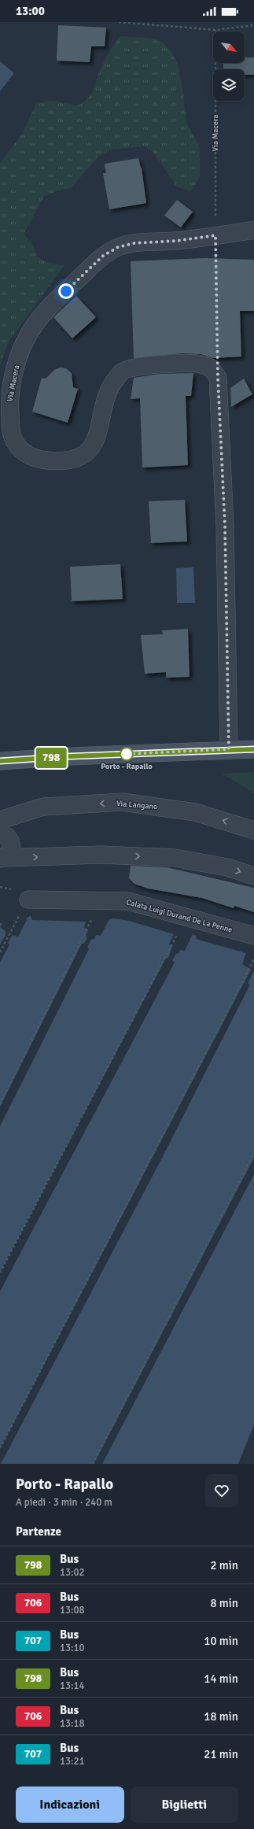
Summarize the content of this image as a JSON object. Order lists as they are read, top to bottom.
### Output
{
  "streets": {
    "street": ["Via Macera", "Via Langano", "Calata Luigi Durand De La Penne"]
  },
  "places": ["Porto - Rapallo"],
  "lines": ["bus line 798"],
  "north": "bottom right",
  "page": {
    "status": "13:00",
    "on_map": "798",
    "heading": [
      ["Porto - Rapallo", "A piedi · 3 min · 240 m"],
      "Partenze"
    ],
    "list": [
      {
        "mark": "798",
        "name": "Bus",
        "note": "13:02",
        "value": "2 min"
      },
      {
        "mark": "706",
        "name": "Bus",
        "note": "13:08",
        "value": "8 min"
      },
      {
        "mark": "707",
        "name": "Bus",
        "note": "13:10",
        "value": "10 min"
      },
      {
        "mark": "798",
        "name": "Bus",
        "note": "13:14",
        "value": "14 min"
      },
      {
        "mark": "706",
        "name": "Bus",
        "note": "13:18",
        "value": "18 min"
      },
      {
        "mark": "707",
        "name": "Bus",
        "note": "13:21",
        "value": "21 min"
      }
    ],
    "buttons": ["Indicazioni", "Biglietti"]
  }
}
